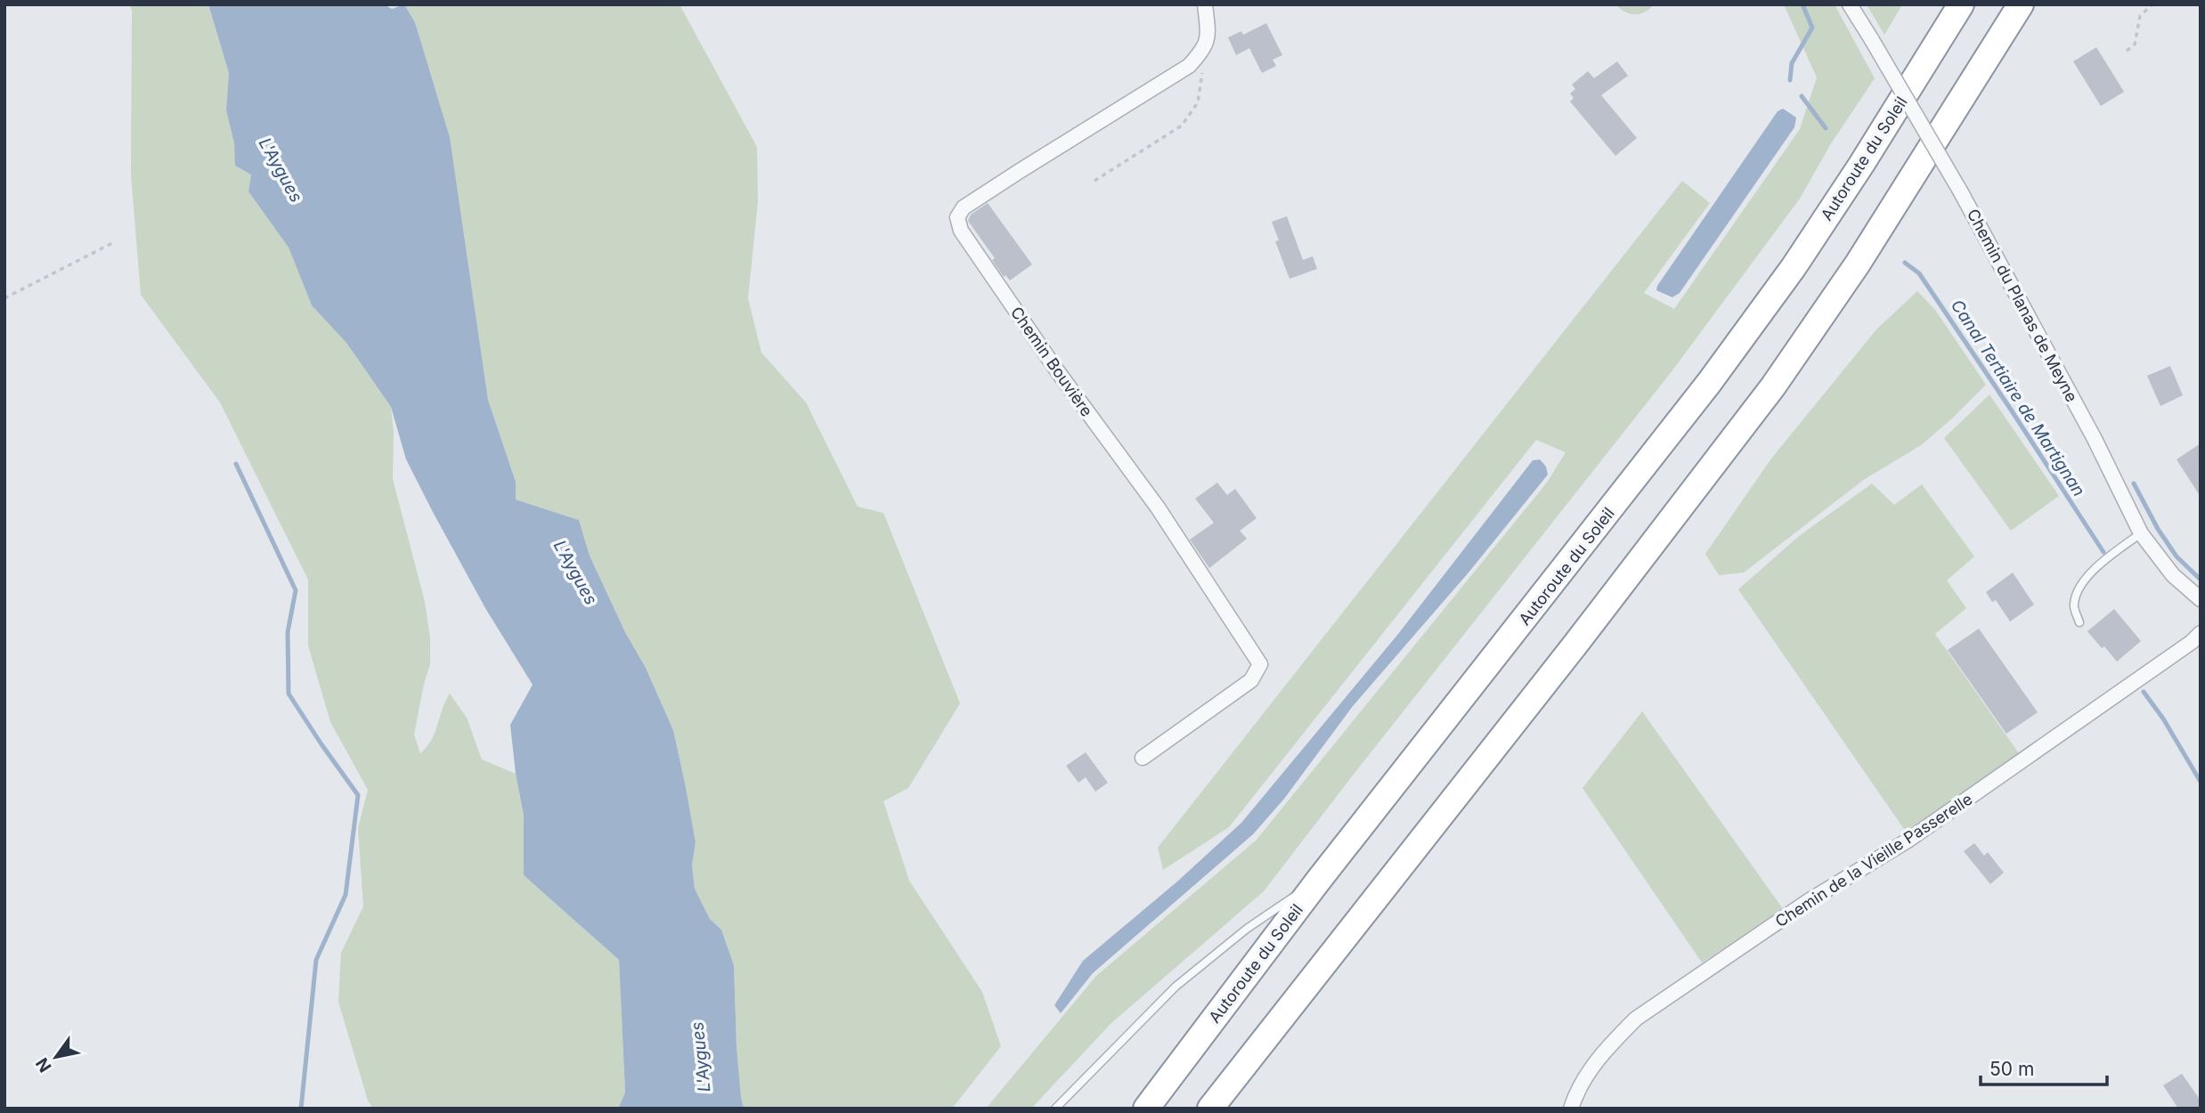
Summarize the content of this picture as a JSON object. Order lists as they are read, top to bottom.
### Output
{
  "streets": {
    "highway": ["Autoroute du Soleil"],
    "street": ["Chemin du Planas de Meyne", "Chemin Bouvière", "Chemin de la Vieille Passerelle"]
  },
  "water": ["L'Aygues", "Canal Tertiaire de Martignan"],
  "scale_bar": "50 m",
  "north": "bottom left"
}
